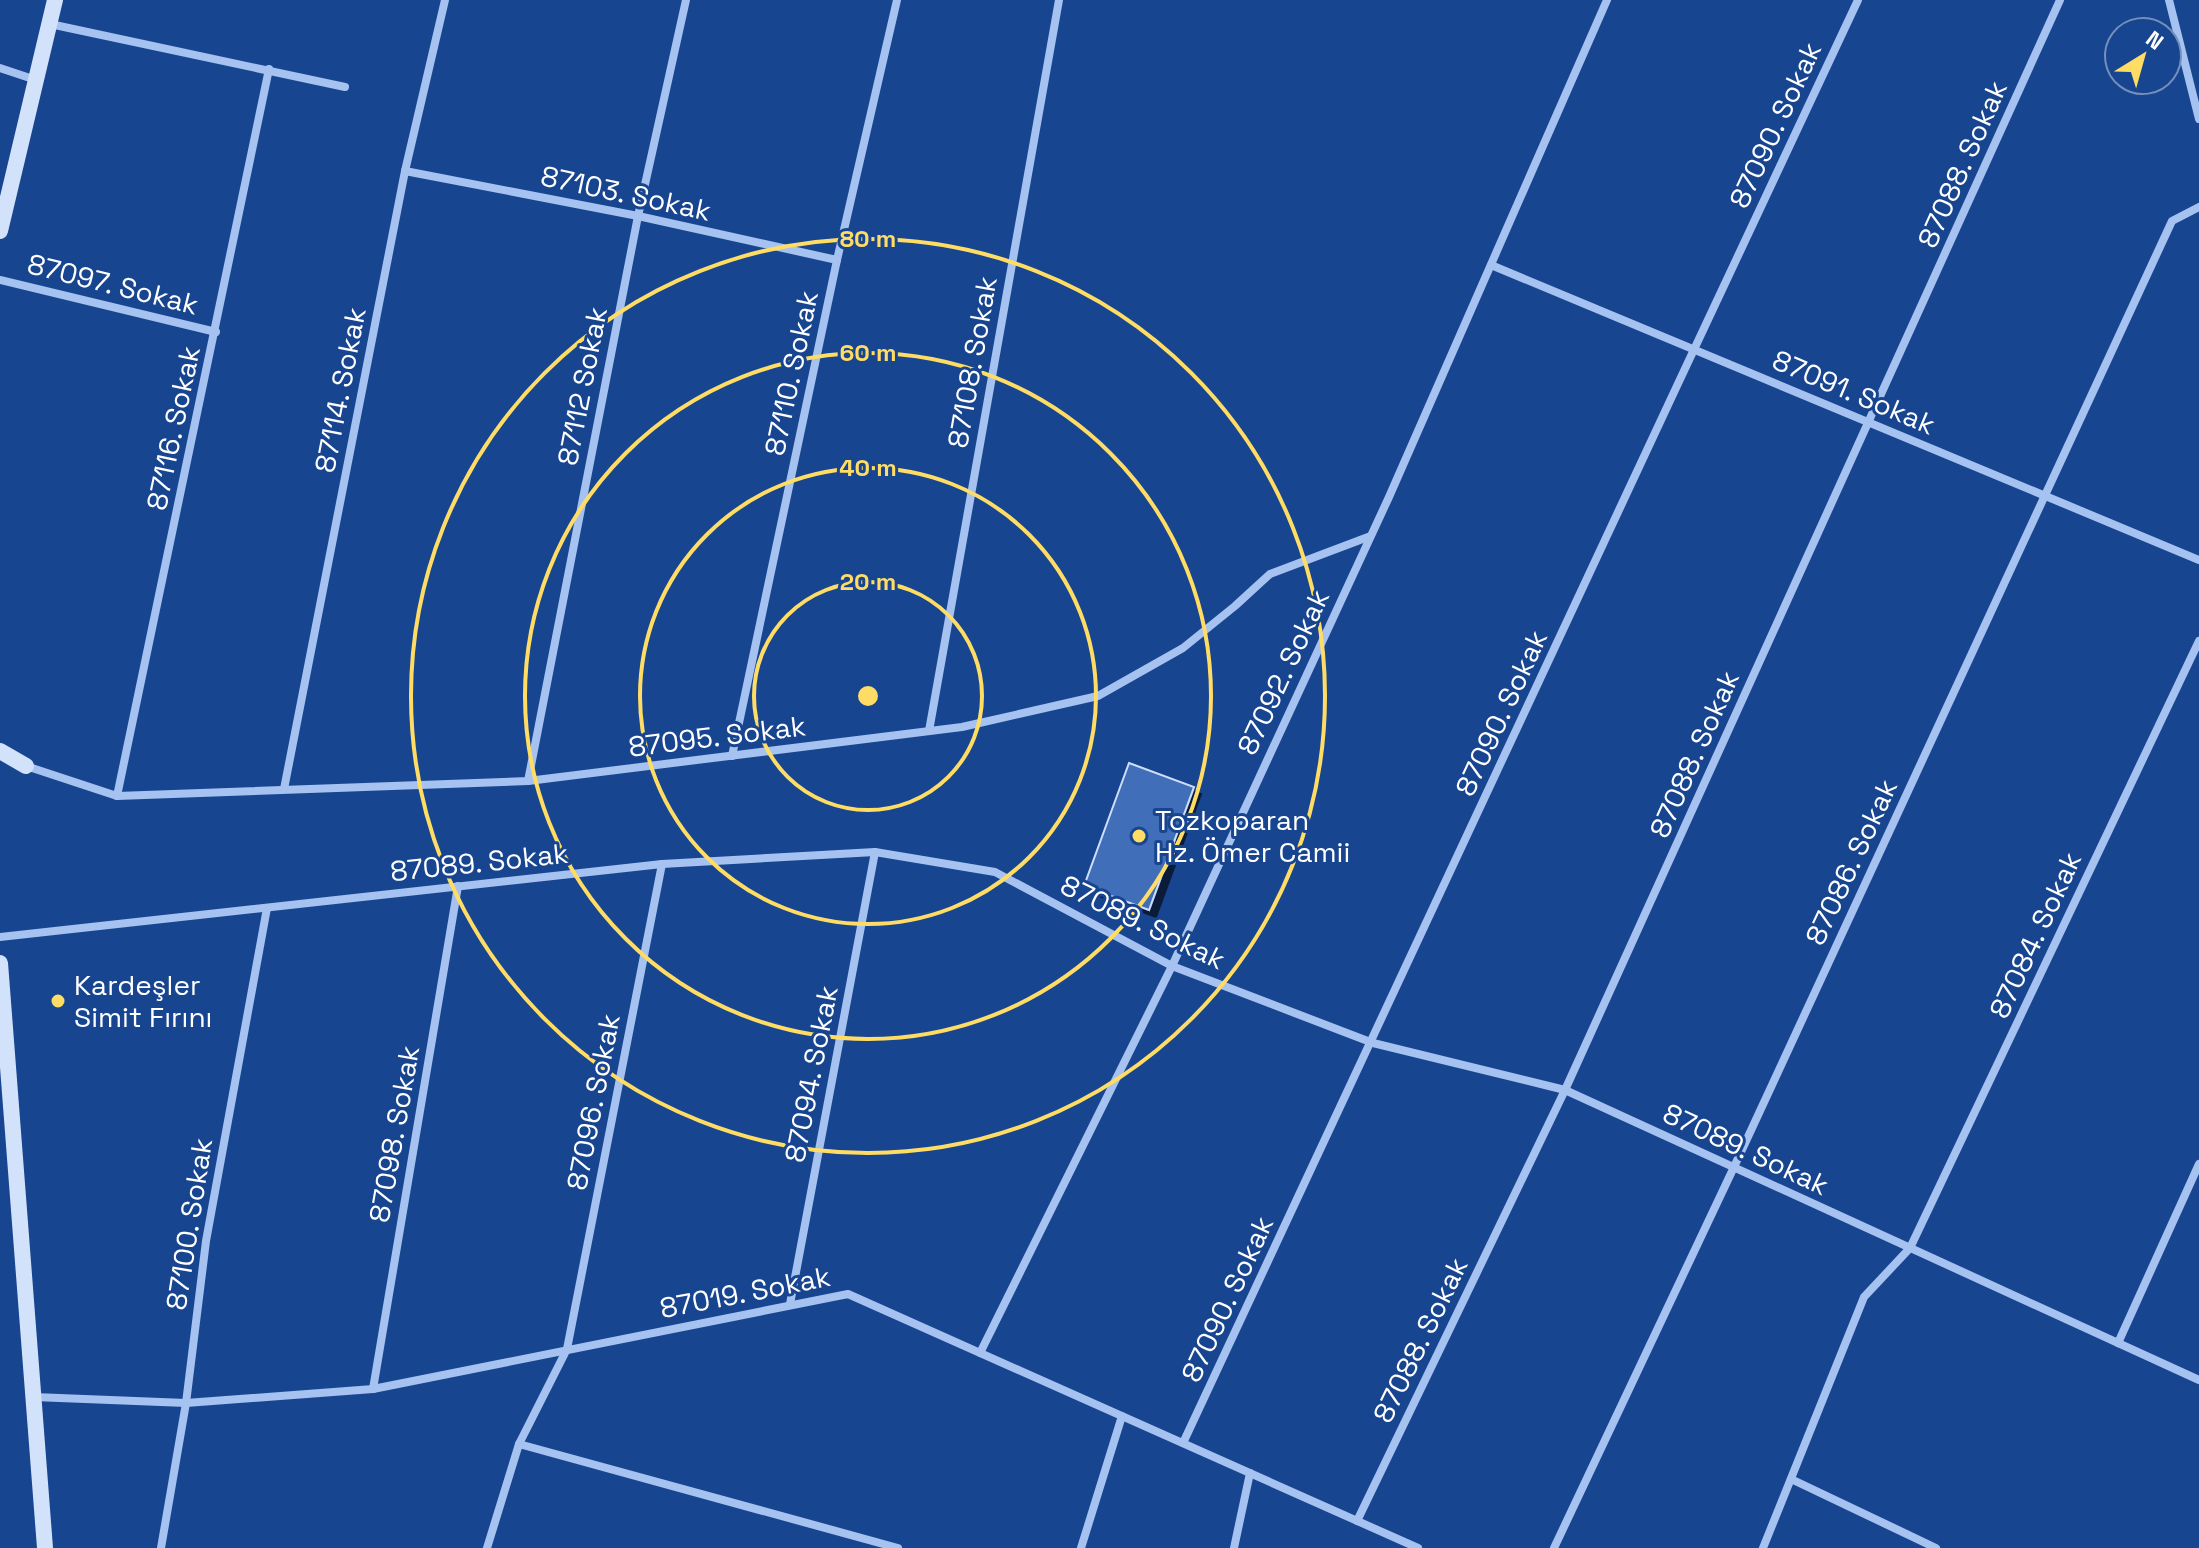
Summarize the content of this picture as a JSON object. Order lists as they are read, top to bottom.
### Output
{
  "streets": {
    "street": [
      "87090. Sokak",
      "87088. Sokak",
      "87103. Sokak",
      "87097. Sokak",
      "87108. Sokak",
      "87110. Sokak",
      "87112 Sokak",
      "87114. Sokak",
      "87091. Sokak",
      "87116. Sokak",
      "87092. Sokak",
      "87095. Sokak",
      "87089. Sokak",
      "87086. Sokak",
      "87084. Sokak",
      "87094. Sokak",
      "87096. Sokak",
      "87098. Sokak",
      "87100. Sokak",
      "87019. Sokak"
    ]
  },
  "crossings": [
    ["87090. Sokak", "87091. Sokak"],
    ["87090. Sokak", "87089. Sokak"],
    ["87090. Sokak", "87019. Sokak"],
    ["87088. Sokak", "87091. Sokak"],
    ["87088. Sokak", "87089. Sokak"],
    ["87088. Sokak", "87019. Sokak"],
    ["87103. Sokak", "87110. Sokak"],
    ["87103. Sokak", "87112 Sokak"],
    ["87103. Sokak", "87114. Sokak"],
    ["87097. Sokak", "87116. Sokak"],
    ["87108. Sokak", "87095. Sokak"],
    ["87110. Sokak", "87095. Sokak"],
    ["87112 Sokak", "87095. Sokak"],
    ["87114. Sokak", "87095. Sokak"],
    ["87091. Sokak", "87092. Sokak"],
    ["87091. Sokak", "87086. Sokak"],
    ["87116. Sokak", "87095. Sokak"],
    ["87092. Sokak", "87095. Sokak"],
    ["87092. Sokak", "87089. Sokak"],
    ["87092. Sokak", "87019. Sokak"],
    ["87089. Sokak", "87086. Sokak"],
    ["87089. Sokak", "87084. Sokak"],
    ["87089. Sokak", "87094. Sokak"],
    ["87089. Sokak", "87096. Sokak"],
    ["87089. Sokak", "87098. Sokak"],
    ["87089. Sokak", "87100. Sokak"],
    ["87094. Sokak", "87019. Sokak"],
    ["87096. Sokak", "87019. Sokak"],
    ["87098. Sokak", "87019. Sokak"],
    ["87100. Sokak", "87019. Sokak"]
  ],
  "places": ["Tozkoparan Hz. Ömer Camii", "Kardeşler Simit Fırını"],
  "north": "top right",
  "rings": [
    "80 m",
    "60 m",
    "40 m",
    "20 m"
  ]
}
